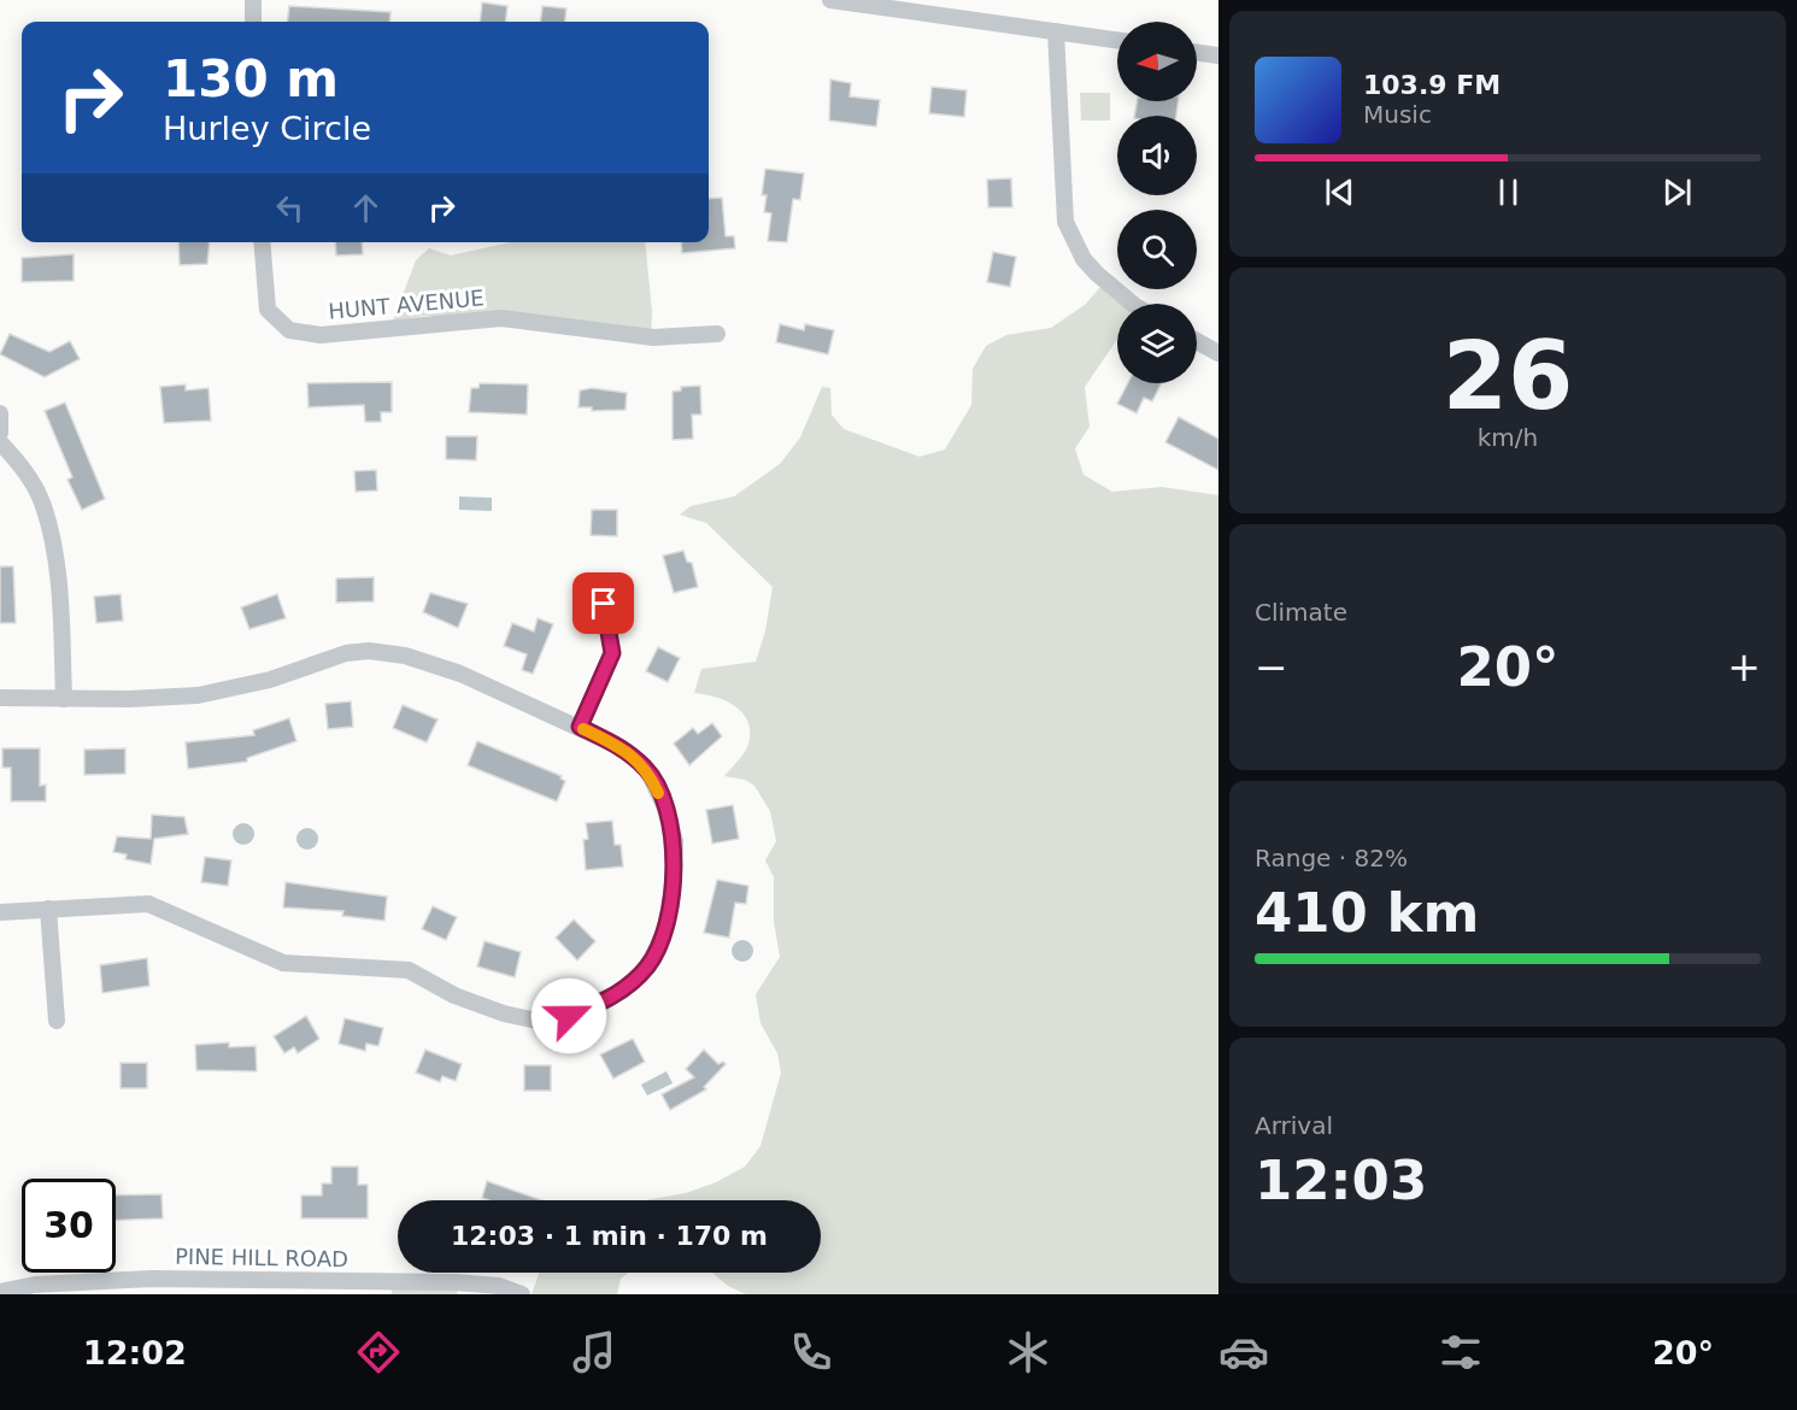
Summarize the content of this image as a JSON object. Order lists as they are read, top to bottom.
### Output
{
  "streets": {
    "street": ["HUNT AVENUE", "PINE HILL ROAD"]
  },
  "north": "left",
  "page": {
    "turn": ["130 m", "Hurley Circle"],
    "song": ["103.9 FM", "Music"],
    "tile": [
      ["26", "km/h"],
      "Climate",
      ["Range · 82%", "410 km"],
      ["Arrival", "12:03"]
    ],
    "heat": ["−", "20°", "+"],
    "limit": "30",
    "trip": "12:03 · 1 min · 170 m",
    "tabs": ["12:02", "20°"]
  }
}
